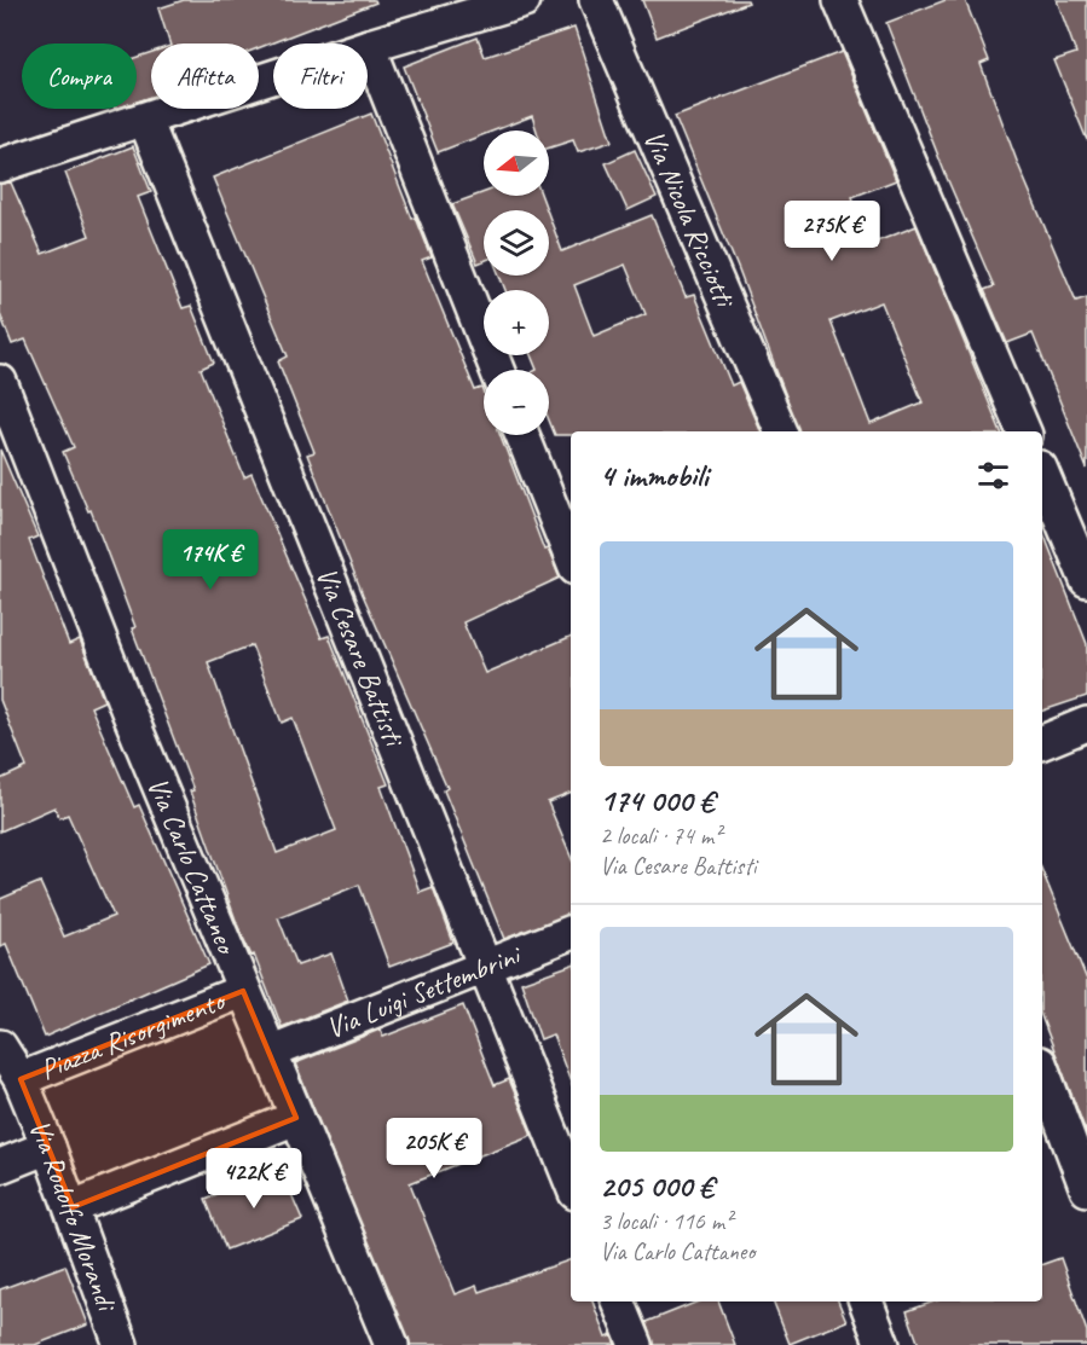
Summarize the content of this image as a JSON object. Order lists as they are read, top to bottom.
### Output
{
  "streets": {
    "street": [
      "Via Nicola Ricciotti",
      "Via Cesare Battisti",
      "Via Carlo Cattaneo",
      "Via Luigi Settembrini",
      "Piazza Risorgimento",
      "Via Rodolfo Morandi"
    ]
  },
  "crossings": [
    ["Via Cesare Battisti", "Via Luigi Settembrini"],
    ["Via Carlo Cattaneo", "Via Luigi Settembrini"],
    ["Via Carlo Cattaneo", "Piazza Risorgimento"],
    ["Piazza Risorgimento", "Via Rodolfo Morandi"]
  ],
  "north": "left",
  "page": {
    "chip": ["Compra", "Affitta", "Filtri"],
    "map_buttons": ["+", "−"],
    "price": [
      "275K €",
      "174K €",
      "205K €",
      "422K €"
    ],
    "heading": "4 immobili",
    "list": [
      {
        "name": "174 000 €",
        "note": "2 locali · 74 m² · Via Cesare Battisti"
      },
      {
        "name": "205 000 €",
        "note": "3 locali · 116 m² · Via Carlo Cattaneo"
      }
    ]
  }
}
